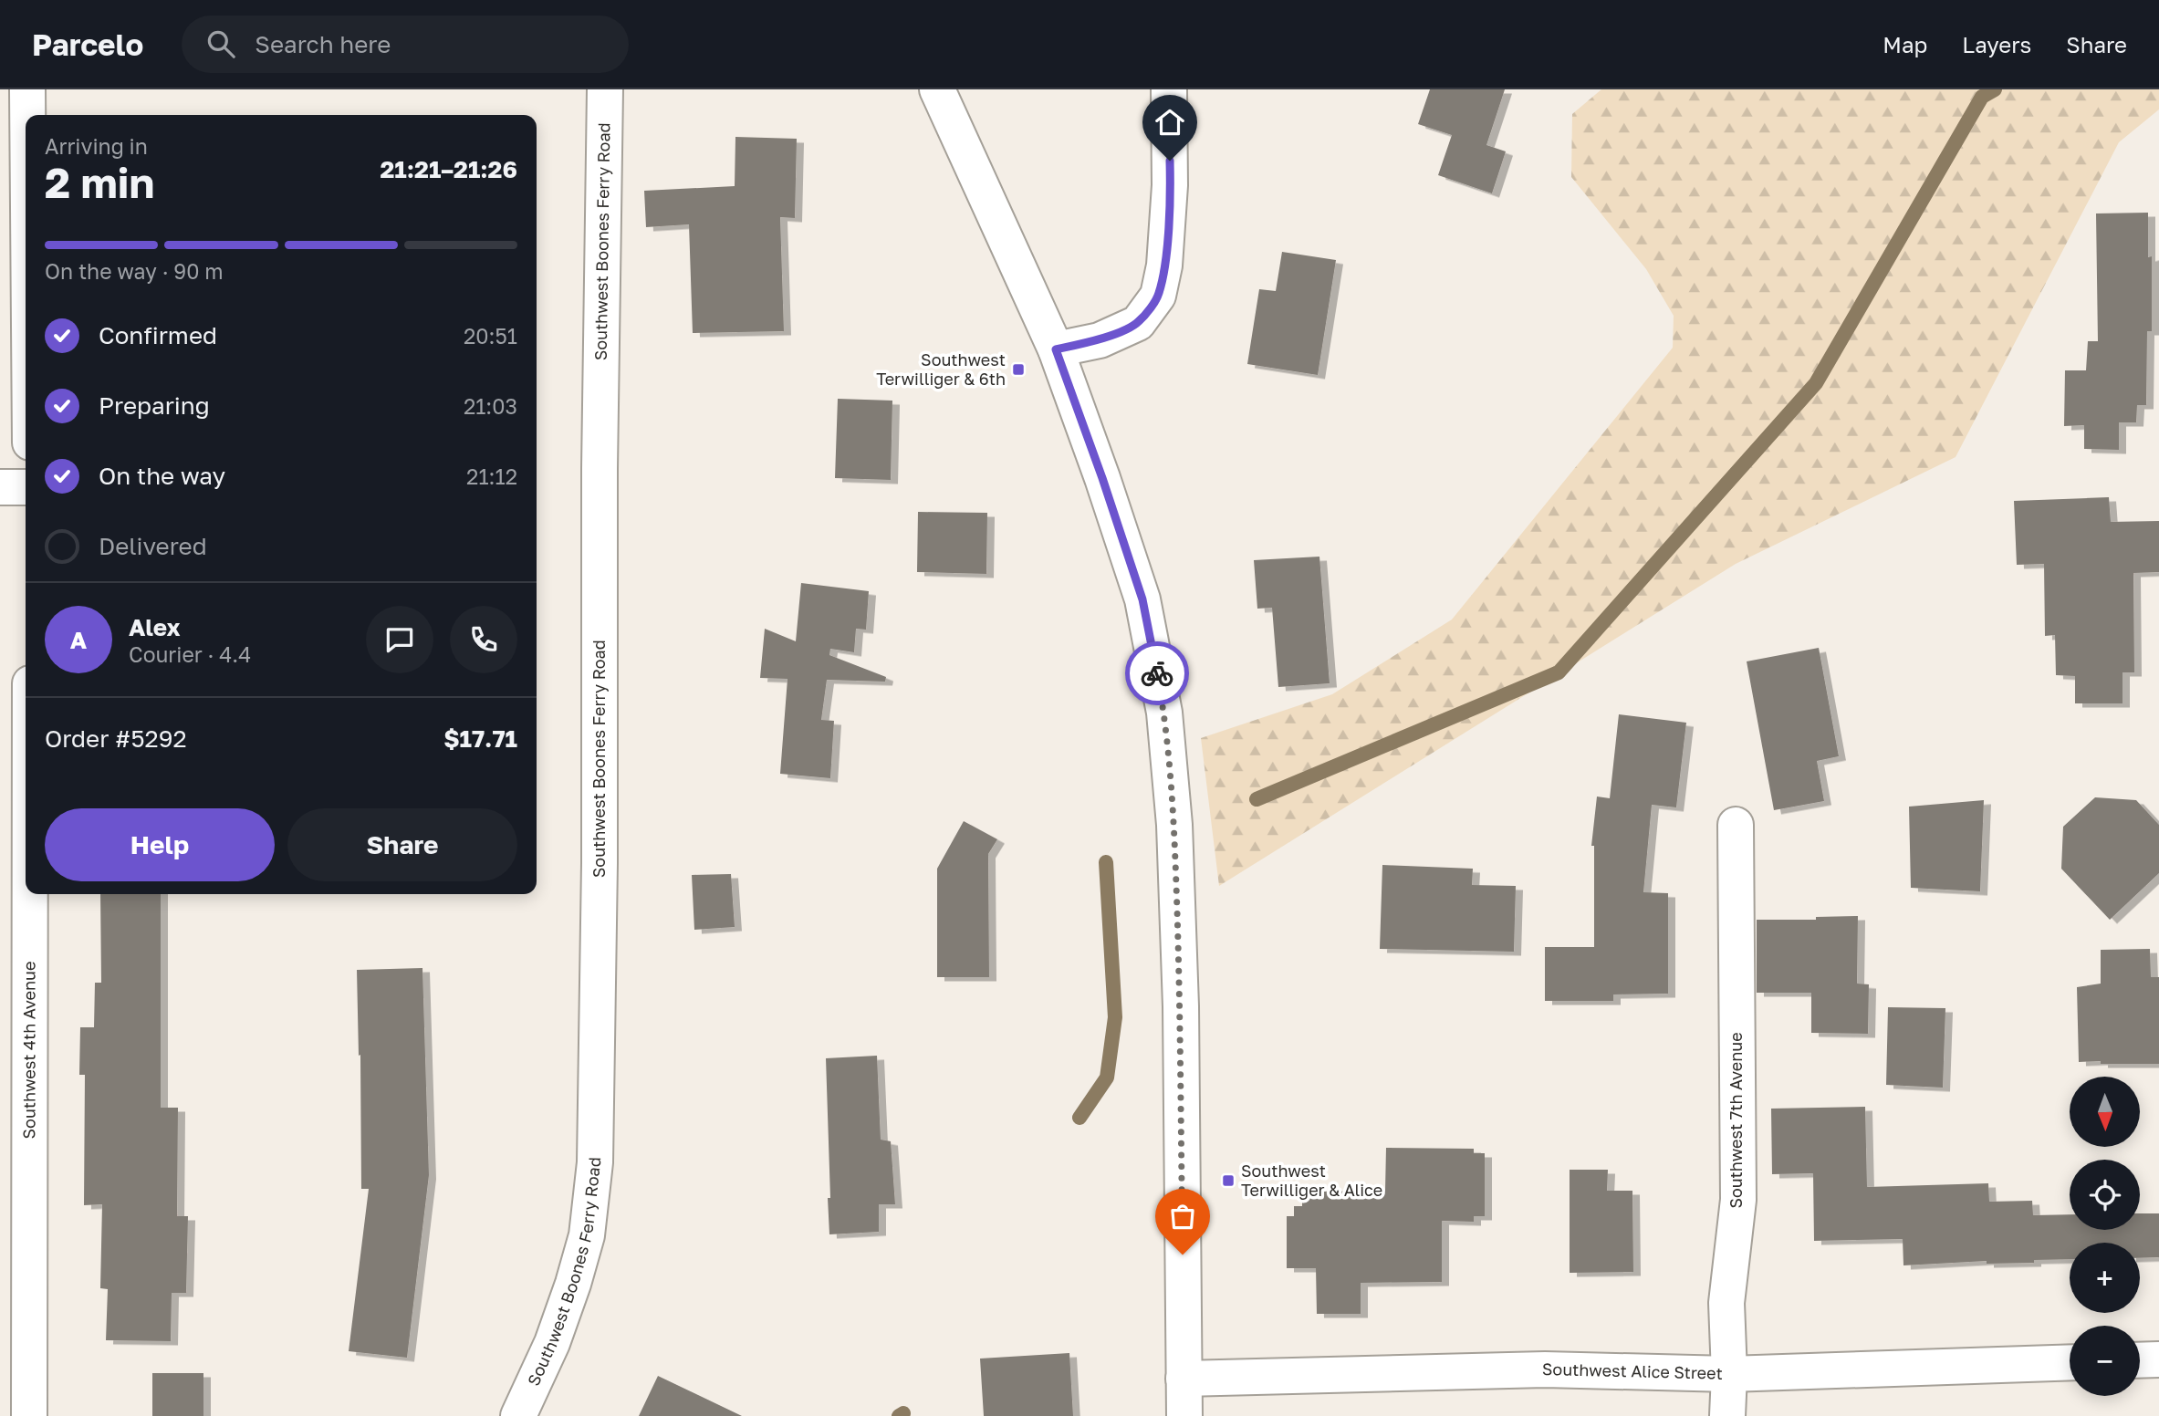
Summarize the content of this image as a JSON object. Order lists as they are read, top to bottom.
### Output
{
  "streets": {
    "street": [
      "Southwest Boones Ferry Road",
      "Southwest 4th Avenue",
      "Southwest 7th Avenue",
      "Southwest Alice Street"
    ]
  },
  "crossings": [
    ["Southwest 7th Avenue", "Southwest Alice Street"]
  ],
  "places": {
    "transit": ["Southwest Terwilliger & 6th", "Southwest Terwilliger & Alice"]
  },
  "north": "bottom",
  "page": {
    "header": "Parcelo",
    "search": "Search here",
    "nav": ["Map", "Layers", "Share"],
    "heading": ["2 min", "Arriving in", "21:21–21:26"],
    "panel": [
      "Alex",
      "Courier · 4.4",
      "Order #5292",
      "$17.71"
    ],
    "bar": "On the way · 90 m",
    "list": [
      ["Confirmed", "20:51"],
      ["Preparing", "21:03"],
      ["On the way", "21:12"],
      "Delivered"
    ],
    "round": "A",
    "buttons": ["Help", "Share"],
    "map_buttons": ["+", "−"]
  }
}
